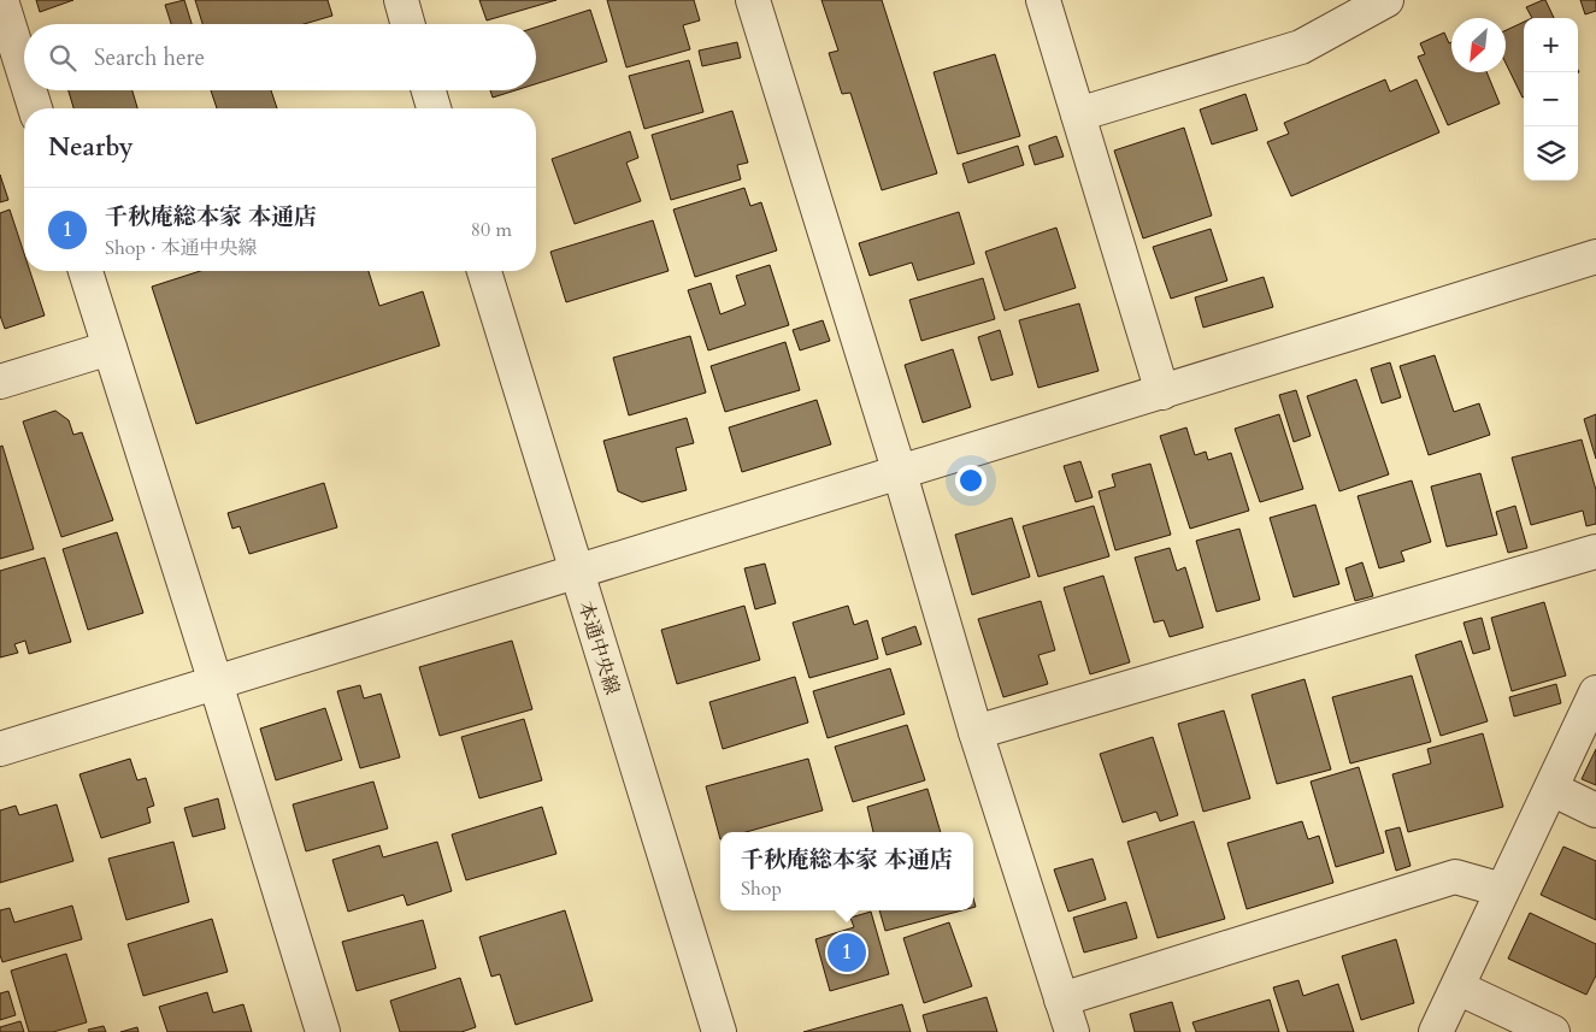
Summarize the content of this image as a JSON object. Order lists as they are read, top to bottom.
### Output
{
  "streets": {
    "street": ["本通中央線"]
  },
  "north": "bottom left",
  "page": {
    "map_buttons": ["+", "−"],
    "search": "Search here",
    "heading": "Nearby",
    "list": [
      {
        "mark": "1",
        "name": "千秋庵総本家 本通店",
        "note": "Shop · 本通中央線",
        "value": "80 m"
      }
    ],
    "popup": ["千秋庵総本家 本通店", "Shop"],
    "pins": "1"
  }
}
